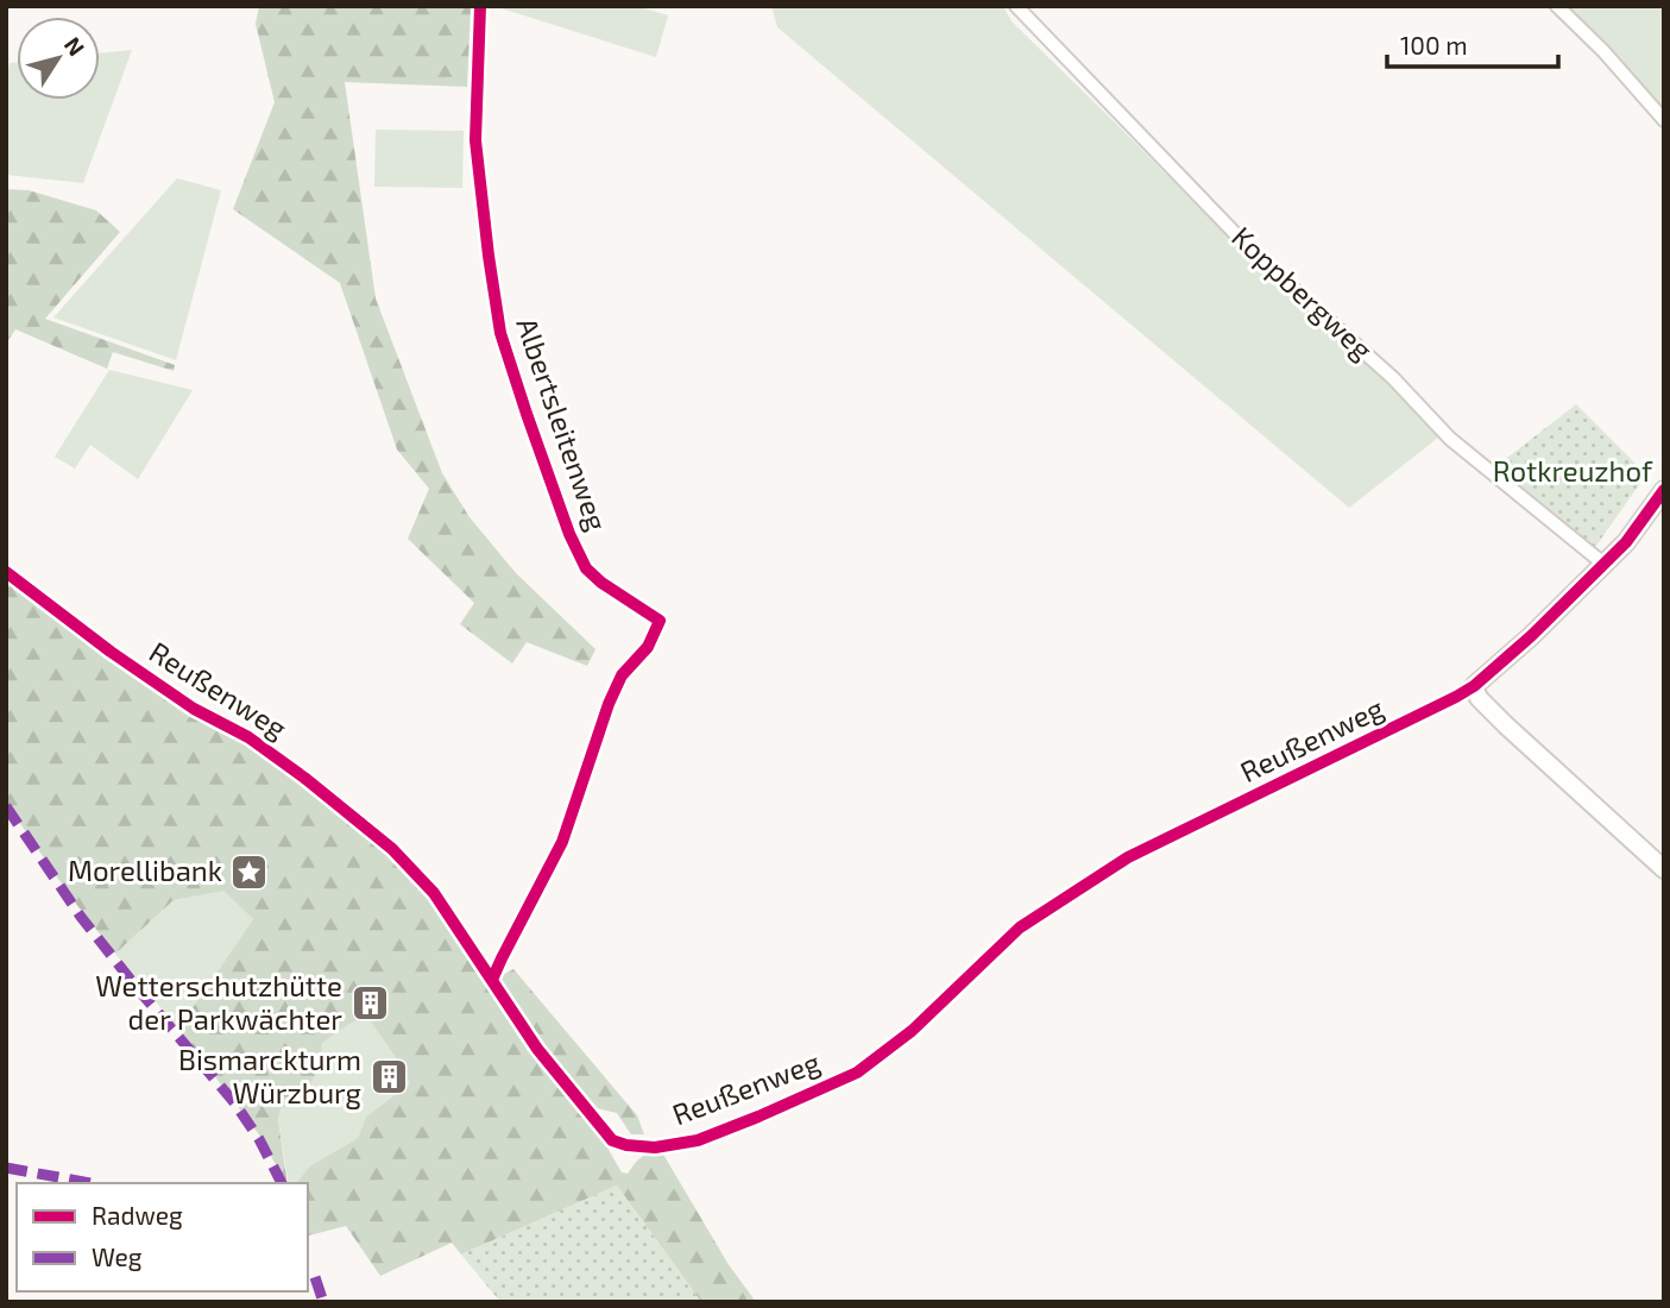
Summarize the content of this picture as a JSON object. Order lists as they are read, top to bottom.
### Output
{
  "streets": {
    "street": ["Koppbergweg", "Albertsleitenweg", "Reußenweg"]
  },
  "crossings": [
    ["Albertsleitenweg", "Reußenweg"]
  ],
  "parks": ["Rotkreuzhof"],
  "places": {
    "place": ["Morellibank"],
    "building": ["Wetterschutzhütte der Parkwächter", "Bismarckturm Würzburg"]
  },
  "legend": ["Radweg", "Weg"],
  "scale_bar": "100 m",
  "north": "top right"
}
